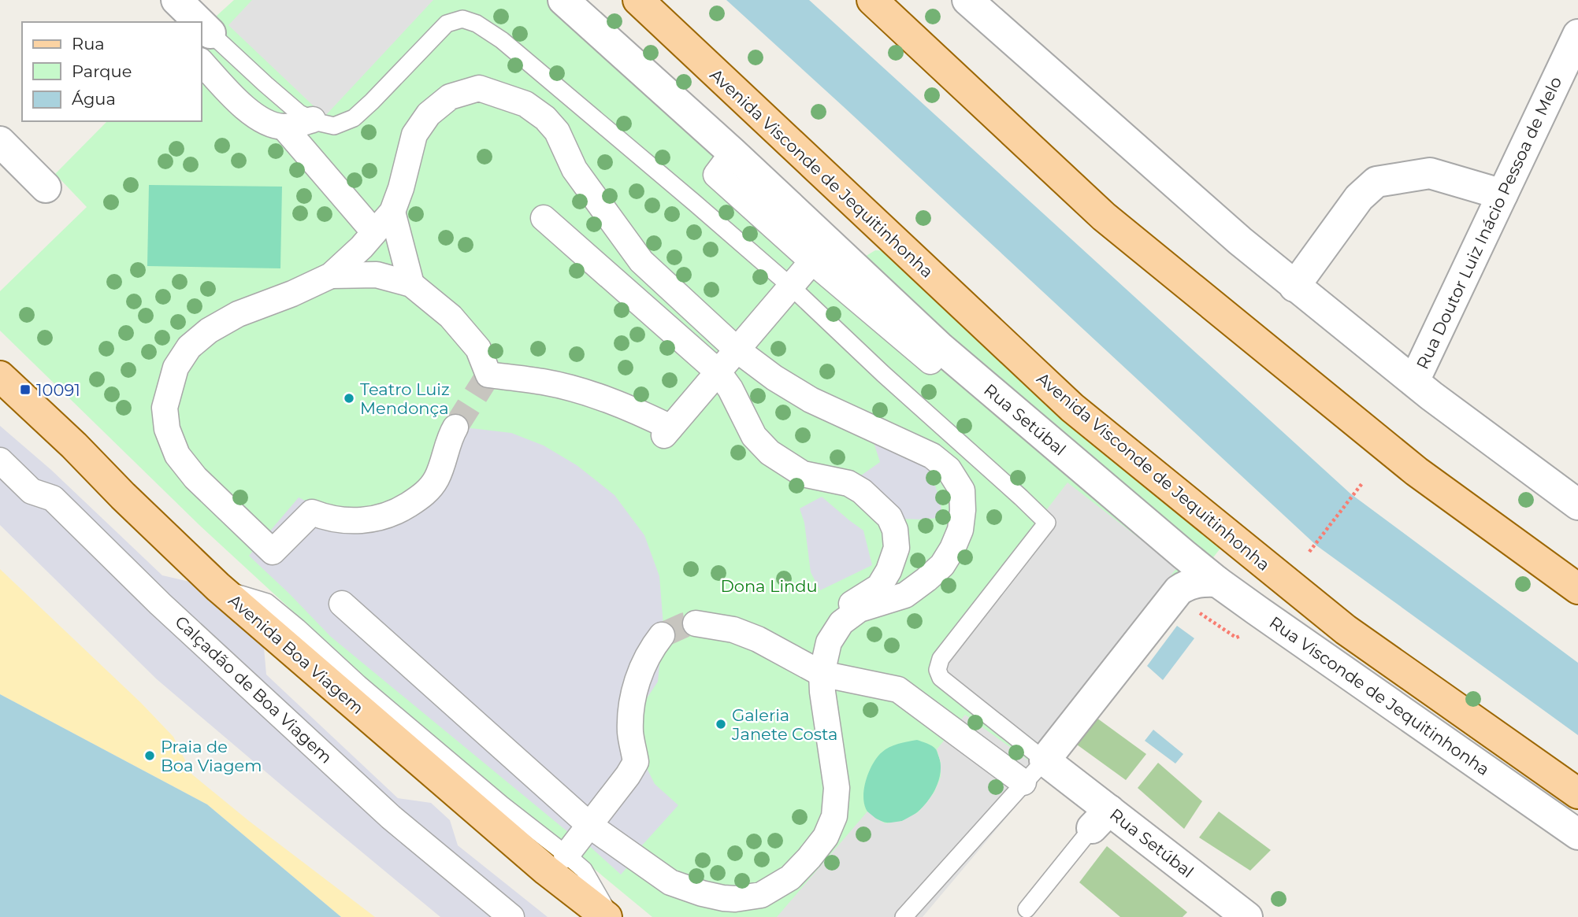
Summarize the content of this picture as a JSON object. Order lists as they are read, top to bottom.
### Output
{
  "streets": {
    "main road": ["Avenida Visconde de Jequitinhonha", "Avenida Boa Viagem"],
    "street": [
      "Rua Doutor Luiz Inácio Pessoa de Melo",
      "Rua Setúbal",
      "Calçadão de Boa Viagem",
      "Rua Visconde de Jequitinhonha"
    ]
  },
  "crossings": [
    ["Rua Setúbal", "Rua Visconde de Jequitinhonha"]
  ],
  "parks": ["Dona Lindu"],
  "places": {
    "transit": ["10091"],
    "other": ["Teatro Luiz Mendonça", "Galeria Janete Costa", "Praia de Boa Viagem"]
  },
  "legend": ["Rua", "Parque", "Água"]
}
